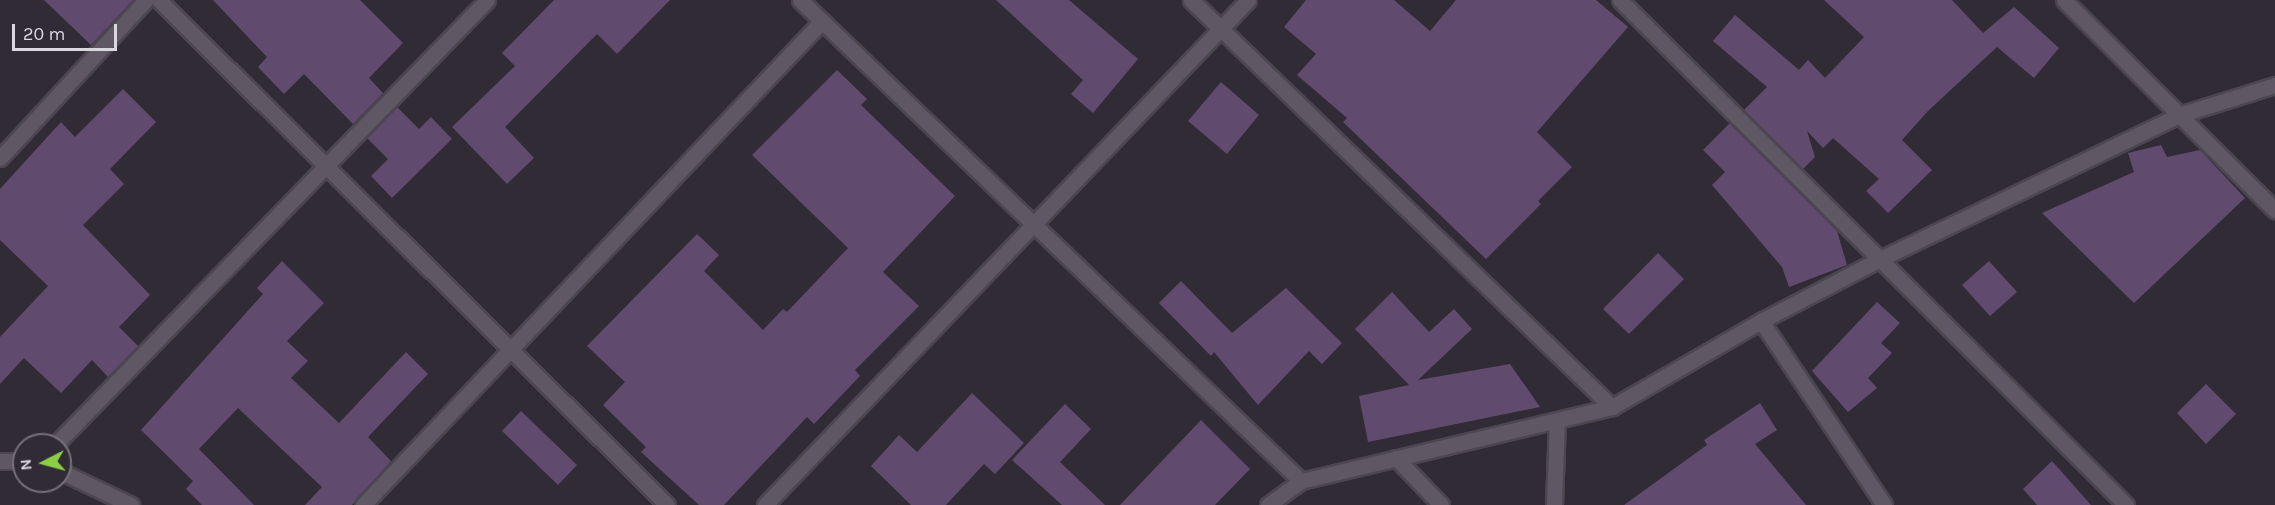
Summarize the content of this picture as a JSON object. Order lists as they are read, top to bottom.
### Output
{
  "scale_bar": "20 m",
  "north": "left"
}
